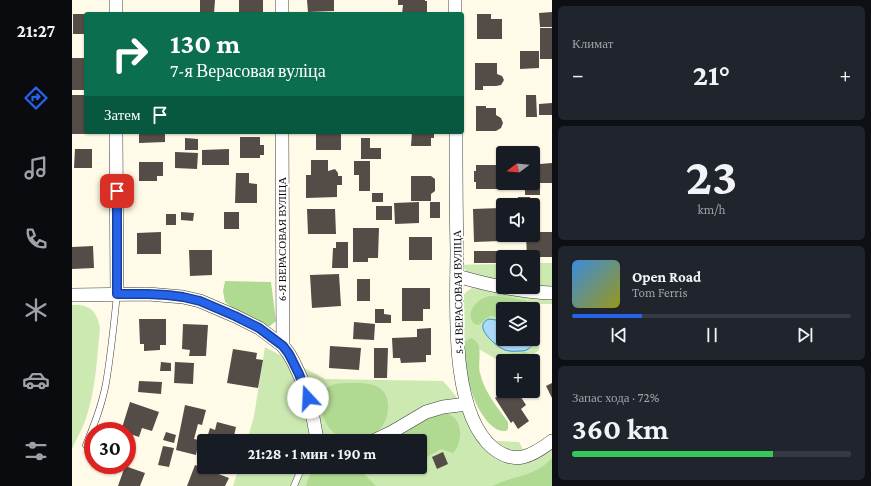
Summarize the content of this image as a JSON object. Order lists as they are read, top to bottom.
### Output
{
  "streets": {
    "street": ["6-Я ВЕРАСОВАЯ ВУЛІЦА", "5-Я ВЕРАСОВАЯ ВУЛІЦА"]
  },
  "north": "left",
  "page": {
    "tabs": "21:27",
    "tile": [
      "Климат",
      ["23", "km/h"],
      ["Запас хода · 72%", "360 km"]
    ],
    "turn": ["130 m", "7-я Верасовая вуліца"],
    "heat": ["−", "21°", "+"],
    "then": "Затем",
    "map_buttons": "+",
    "song": ["Open Road", "Tom Ferris"],
    "limit": "30",
    "trip": "21:28 · 1 мин · 190 m"
  }
}
